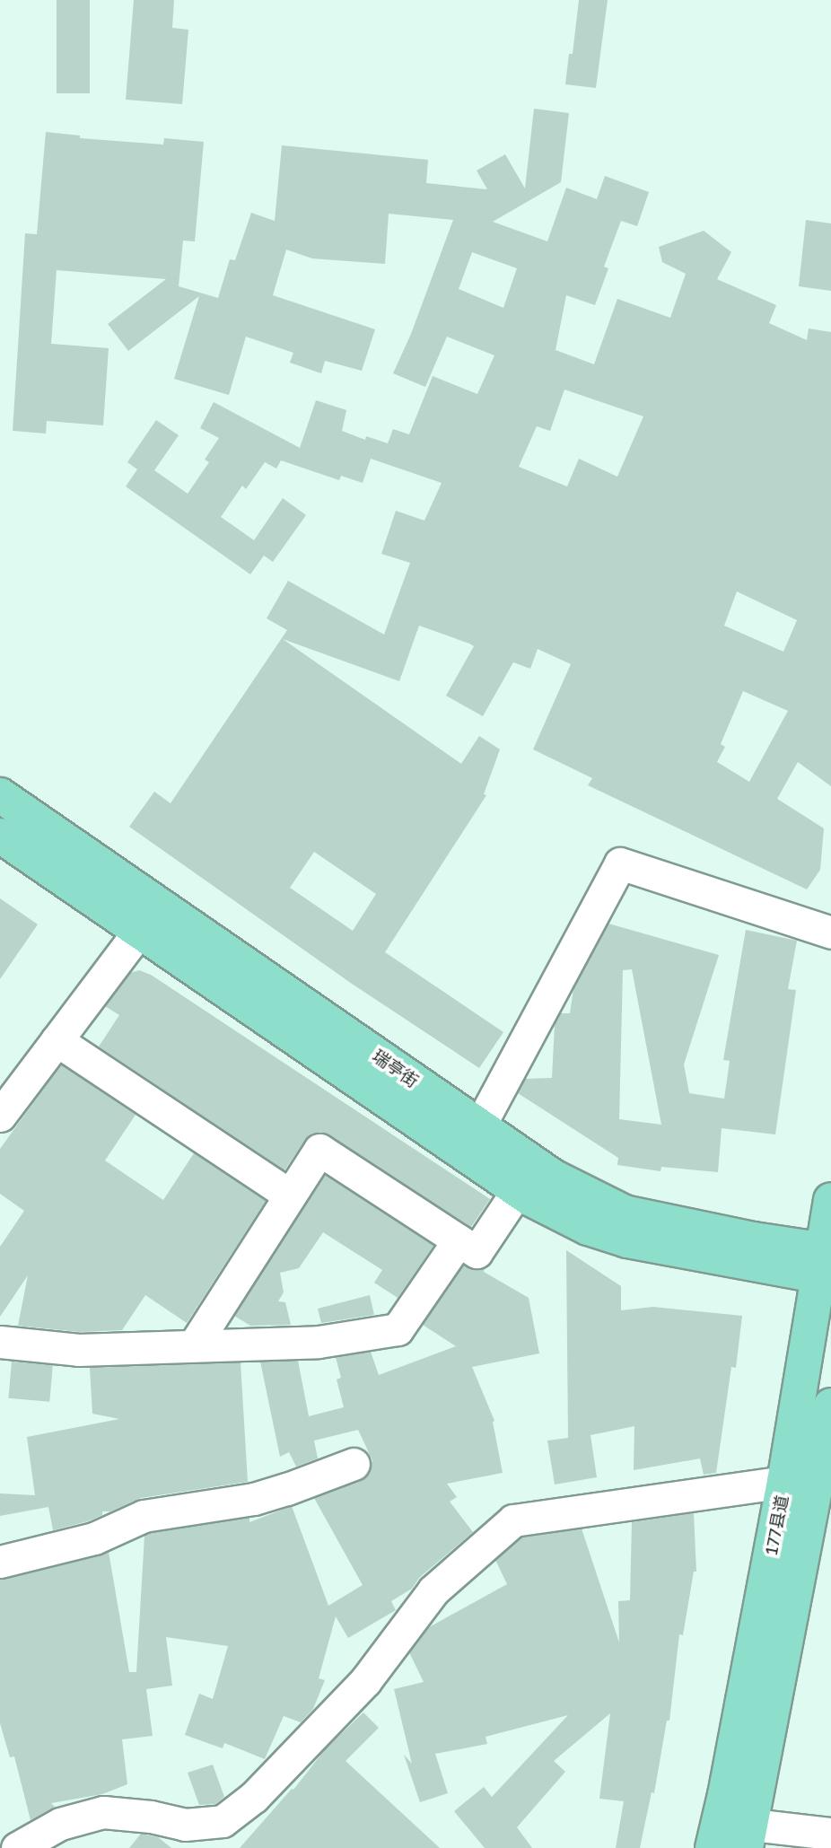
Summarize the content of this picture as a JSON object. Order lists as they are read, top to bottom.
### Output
{
  "streets": {
    "main road": ["瑞亭街", "177县道"]
  },
  "crossings": [
    ["瑞亭街", "177县道"]
  ]
}
